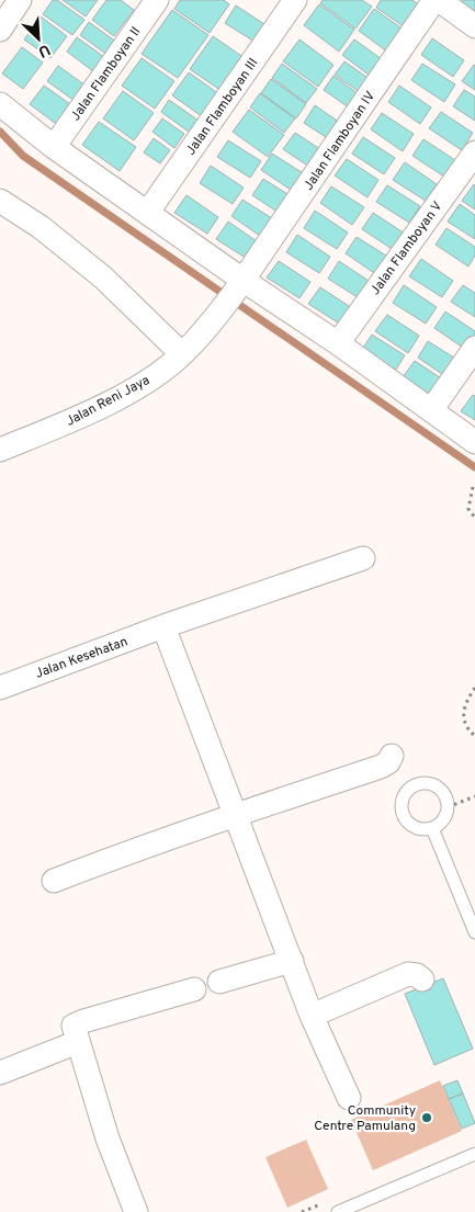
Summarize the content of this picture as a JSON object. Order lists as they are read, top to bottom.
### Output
{
  "streets": {
    "street": [
      "Jalan Flamboyan II",
      "Jalan Flamboyan III",
      "Jalan Flamboyan IV",
      "Jalan Flamboyan V",
      "Jalan Reni Jaya",
      "Jalan Kesehatan"
    ]
  },
  "crossings": [
    ["Jalan Flamboyan IV", "Jalan Reni Jaya"]
  ],
  "places": ["Community Centre Pamulang"],
  "north": "bottom right"
}
